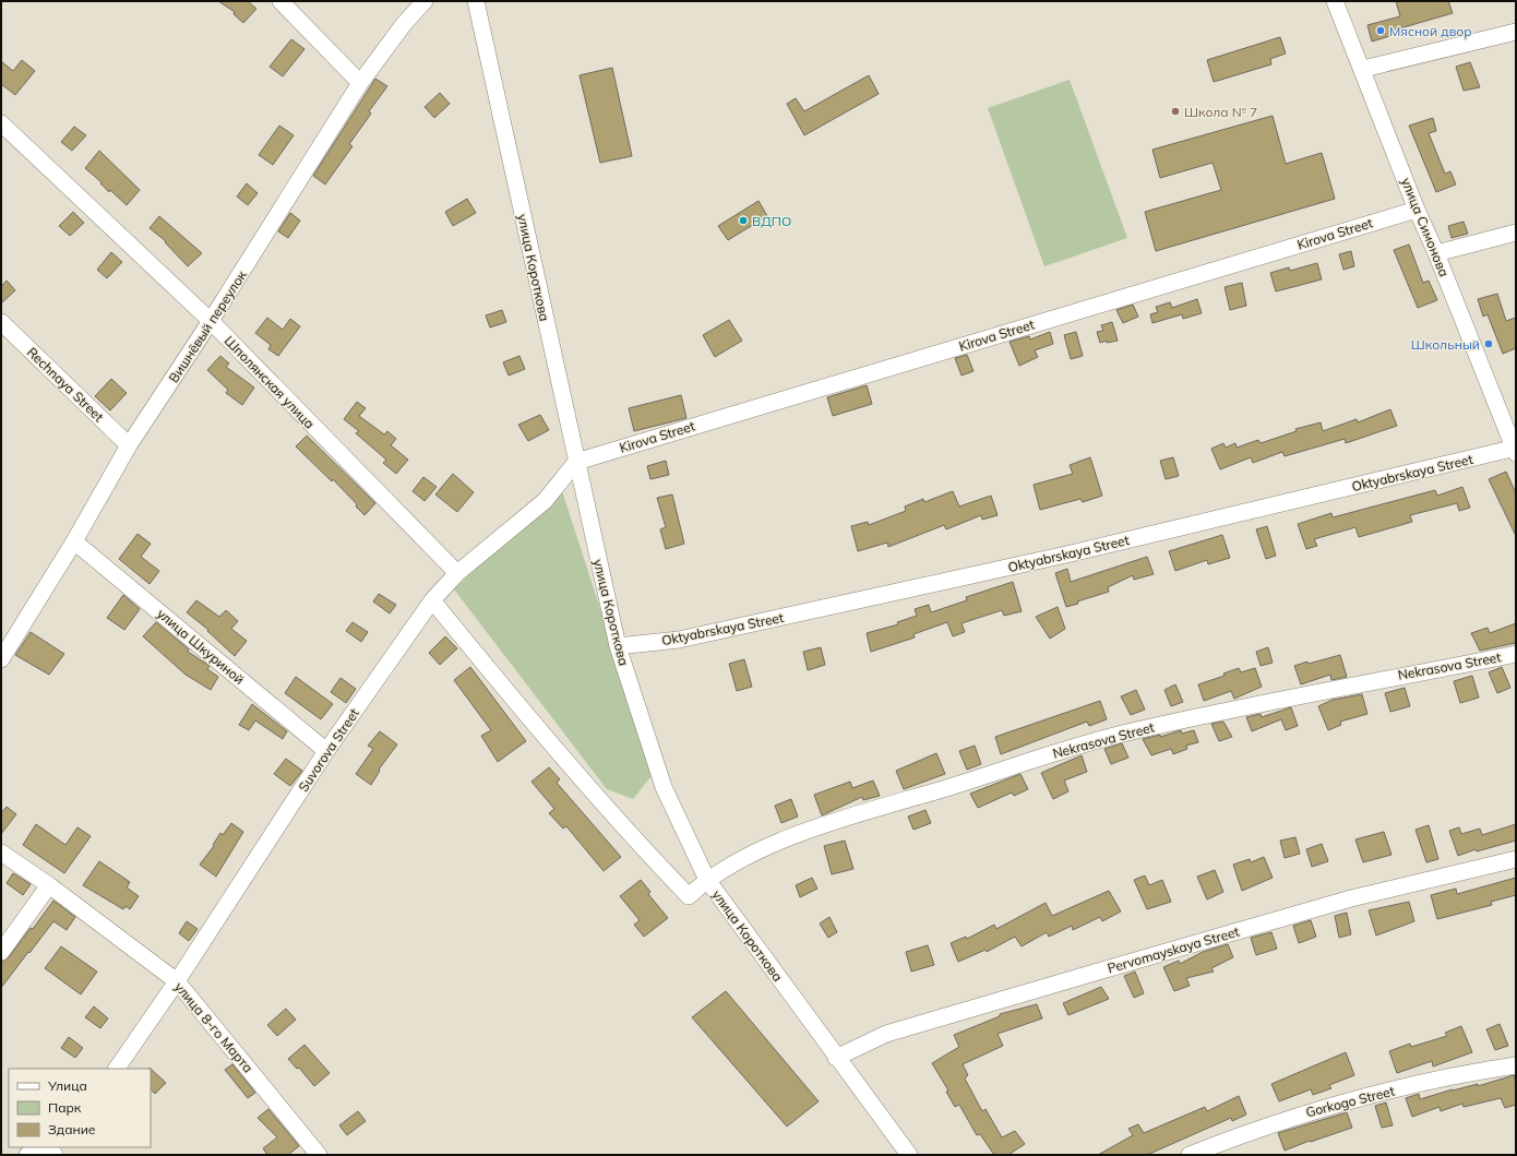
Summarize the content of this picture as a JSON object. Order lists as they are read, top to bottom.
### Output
{
  "streets": {
    "street": [
      "улица Симонова",
      "Kirova Street",
      "улица Короткова",
      "Вишнёвый переулок",
      "Шполянская улица",
      "Rechnaya Street",
      "Oktyabrskaya Street",
      "улица Шкуриной",
      "Nekrasova Street",
      "Suvorova Street",
      "Pervomayskaya Street",
      "улица 8-го Марта",
      "Gorkogo Street"
    ]
  },
  "crossings": [
    ["улица Симонова", "Kirova Street"],
    ["улица Симонова", "Oktyabrskaya Street"],
    ["Kirova Street", "улица Короткова"],
    ["Kirova Street", "Suvorova Street"],
    ["улица Короткова", "Oktyabrskaya Street"],
    ["улица Короткова", "Nekrasova Street"],
    ["улица Короткова", "Suvorova Street"],
    ["улица Короткова", "Pervomayskaya Street"],
    ["Вишнёвый переулок", "Шполянская улица"],
    ["Вишнёвый переулок", "Rechnaya Street"],
    ["Вишнёвый переулок", "улица Шкуриной"],
    ["Шполянская улица", "Suvorova Street"],
    ["улица Шкуриной", "Suvorova Street"],
    ["Nekrasova Street", "Suvorova Street"],
    ["Suvorova Street", "улица 8-го Марта"]
  ],
  "places": [
    "Мясной двор",
    "Школа № 7",
    "ВДПО",
    "Школьный"
  ],
  "legend": ["Улица", "Парк", "Здание"]
}
